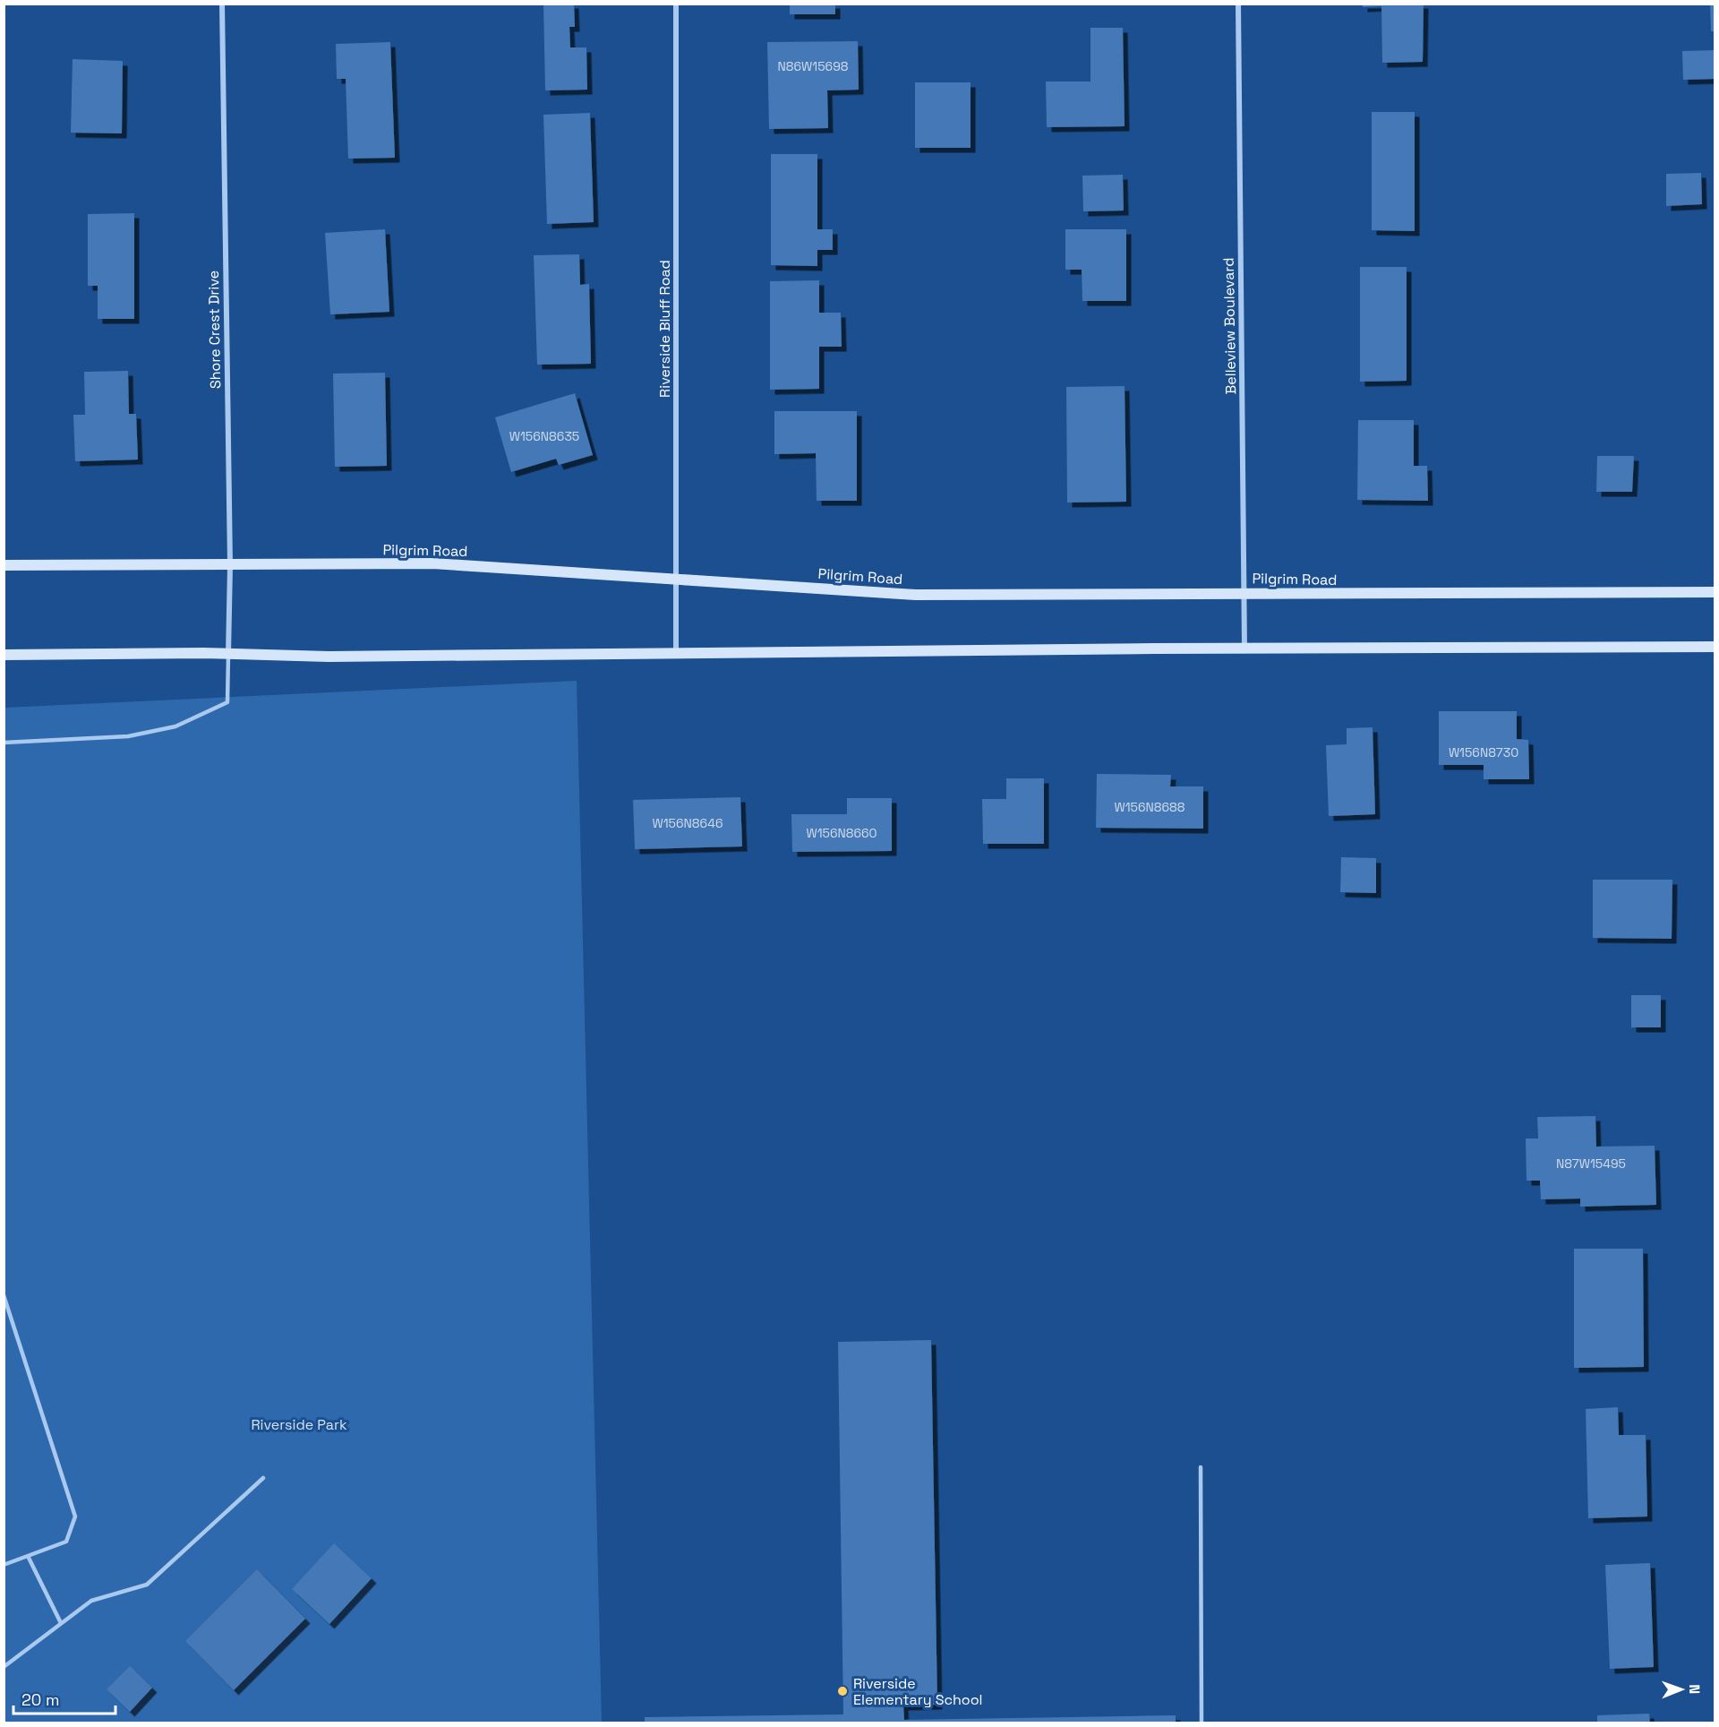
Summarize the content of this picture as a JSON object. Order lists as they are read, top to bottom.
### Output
{
  "streets": {
    "street": [
      "Belleview Boulevard",
      "Riverside Bluff Road",
      "Shore Crest Drive",
      "Pilgrim Road"
    ]
  },
  "crossings": [
    ["Belleview Boulevard", "Pilgrim Road"],
    ["Riverside Bluff Road", "Pilgrim Road"],
    ["Shore Crest Drive", "Pilgrim Road"]
  ],
  "parks": ["Riverside Park"],
  "places": ["Riverside Elementary School"],
  "house_numbers": [
    "N86W15698",
    "W156N8635",
    "W156N8730",
    "W156N8688",
    "W156N8646",
    "W156N8660",
    "N87W15495"
  ],
  "scale_bar": "20 m",
  "north": "right"
}
